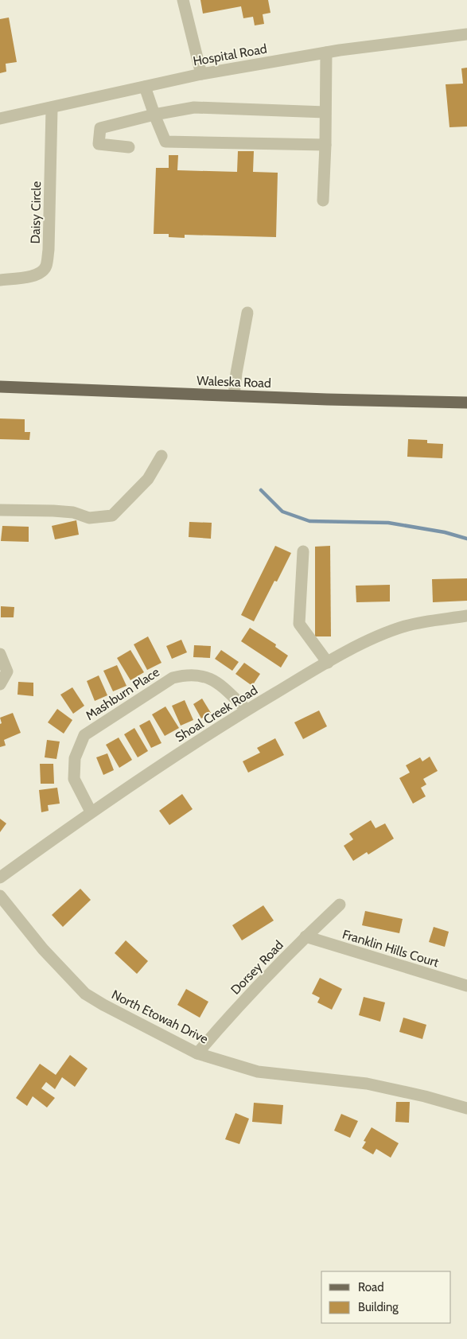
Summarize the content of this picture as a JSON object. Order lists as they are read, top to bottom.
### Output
{
  "streets": {
    "main road": ["Waleska Road"],
    "street": [
      "Hospital Road",
      "Daisy Circle",
      "Mashburn Place",
      "Shoal Creek Road",
      "Franklin Hills Court",
      "Dorsey Road",
      "North Etowah Drive"
    ]
  },
  "crossings": [
    ["Hospital Road", "Daisy Circle"],
    ["Mashburn Place", "Shoal Creek Road"],
    ["Franklin Hills Court", "Dorsey Road"],
    ["Dorsey Road", "North Etowah Drive"]
  ],
  "legend": ["Road", "Building"]
}
